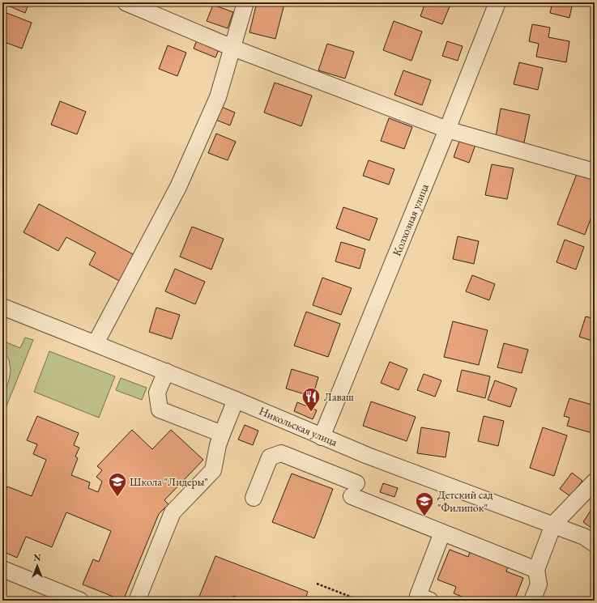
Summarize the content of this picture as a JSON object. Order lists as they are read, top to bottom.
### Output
{
  "streets": {
    "street": ["Колхозная улица", "Никольская улица"]
  },
  "crossings": [
    ["Колхозная улица", "Никольская улица"]
  ],
  "places": {
    "restaurant": ["Лаваш"],
    "school or university": ["Школа \"Лидеры\"", "Детский сад \"Филипок\""]
  },
  "north": "top"
}
